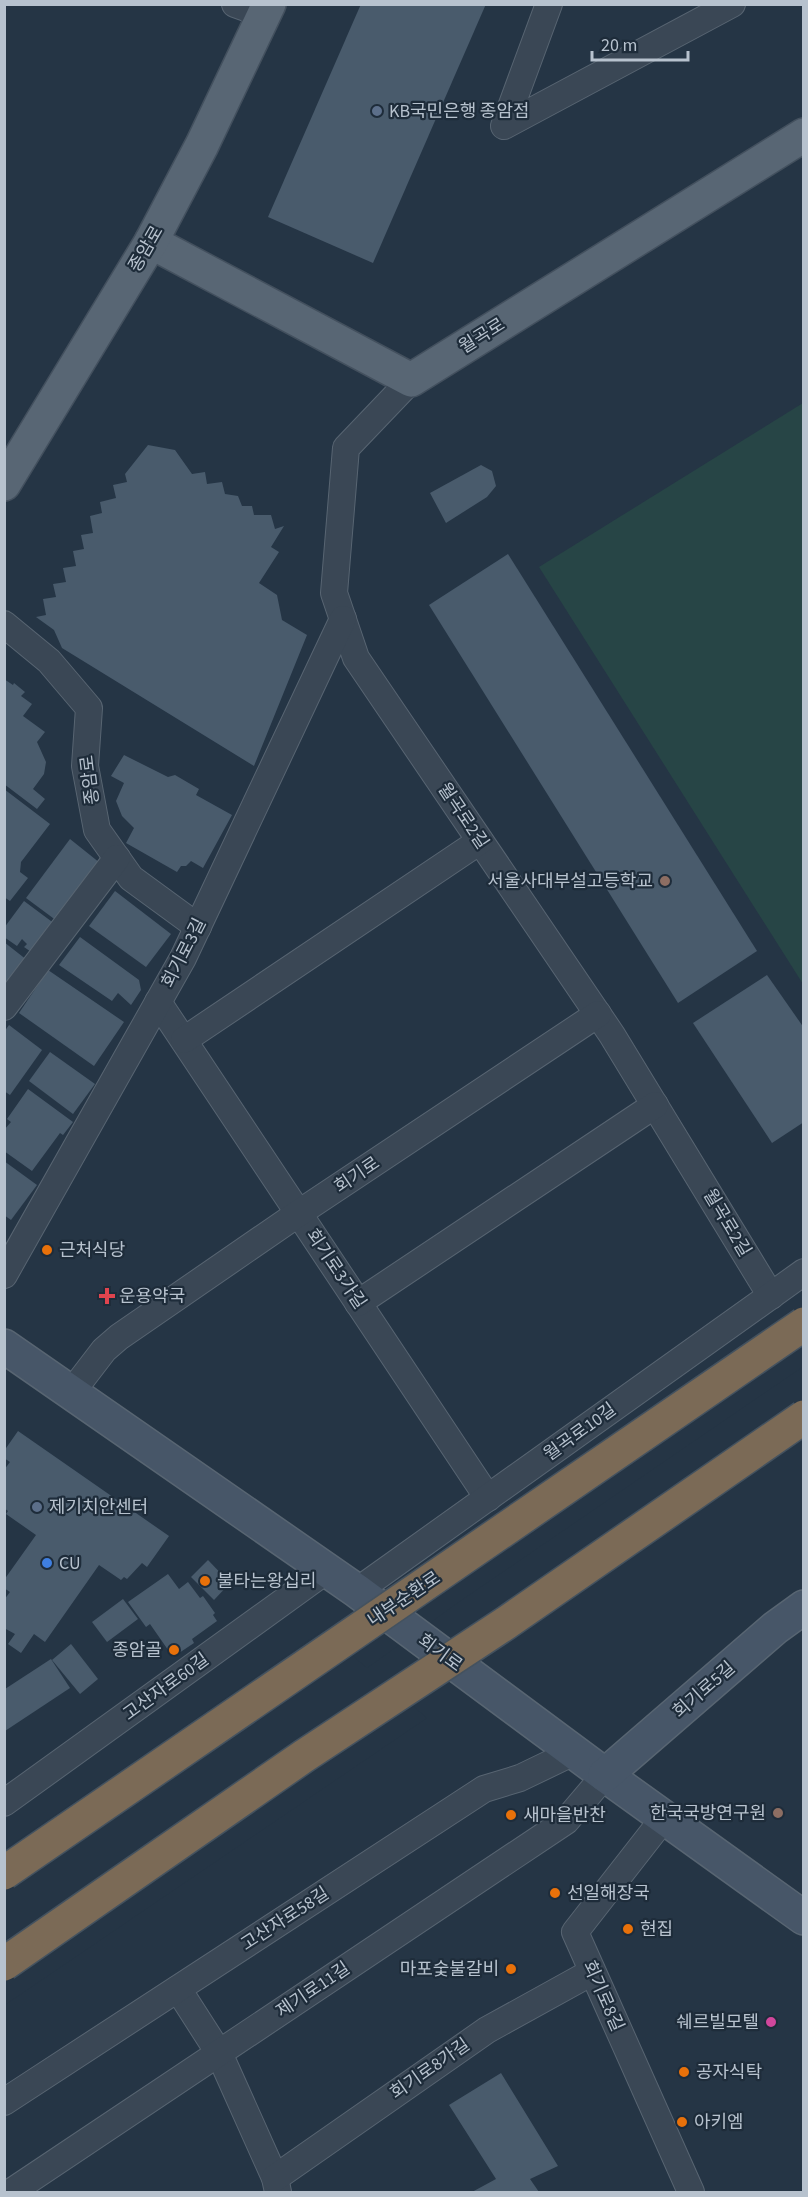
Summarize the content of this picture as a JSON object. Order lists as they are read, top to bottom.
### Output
{
  "streets": {
    "highway": ["내부순환로"],
    "main road": [
      "종암로",
      "월곡로",
      "회기로",
      "회기로5길"
    ],
    "street": [
      "월곡로2길",
      "회기로3길",
      "회기로3가길",
      "월곡로10길",
      "고산자로60길",
      "고산자로58길",
      "제기로11길",
      "회기로8길",
      "회기로8가길"
    ]
  },
  "crossings": [
    ["종암로", "회기로3길"],
    ["월곡로", "월곡로2길"],
    ["월곡로2길", "회기로3길"],
    ["월곡로2길", "회기로"],
    ["월곡로2길", "월곡로10길"],
    ["회기로3길", "회기로3가길"],
    ["회기로", "회기로3가길"],
    ["회기로", "월곡로10길"],
    ["회기로", "고산자로60길"],
    ["회기로", "회기로5길"],
    ["회기로", "고산자로58길"],
    ["회기로", "제기로11길"],
    ["회기로", "회기로8길"],
    ["회기로3가길", "월곡로10길"],
    ["회기로5길", "제기로11길"],
    ["고산자로58길", "회기로8가길"],
    ["제기로11길", "회기로8가길"],
    ["회기로8길", "회기로8가길"]
  ],
  "places": {
    "other": [
      "KB국민은행 종암점",
      "서울사대부설고등학교",
      "근처식당",
      "제기치안센터",
      "CU",
      "불타는왕십리",
      "종암골",
      "한국국방연구원",
      "새마을반찬",
      "선일해장국",
      "현집",
      "마포숯불갈비",
      "쉐르빌모텔",
      "공자식탁",
      "아키엠"
    ],
    "health": ["운용약국"]
  },
  "scale_bar": "20 m"
}
